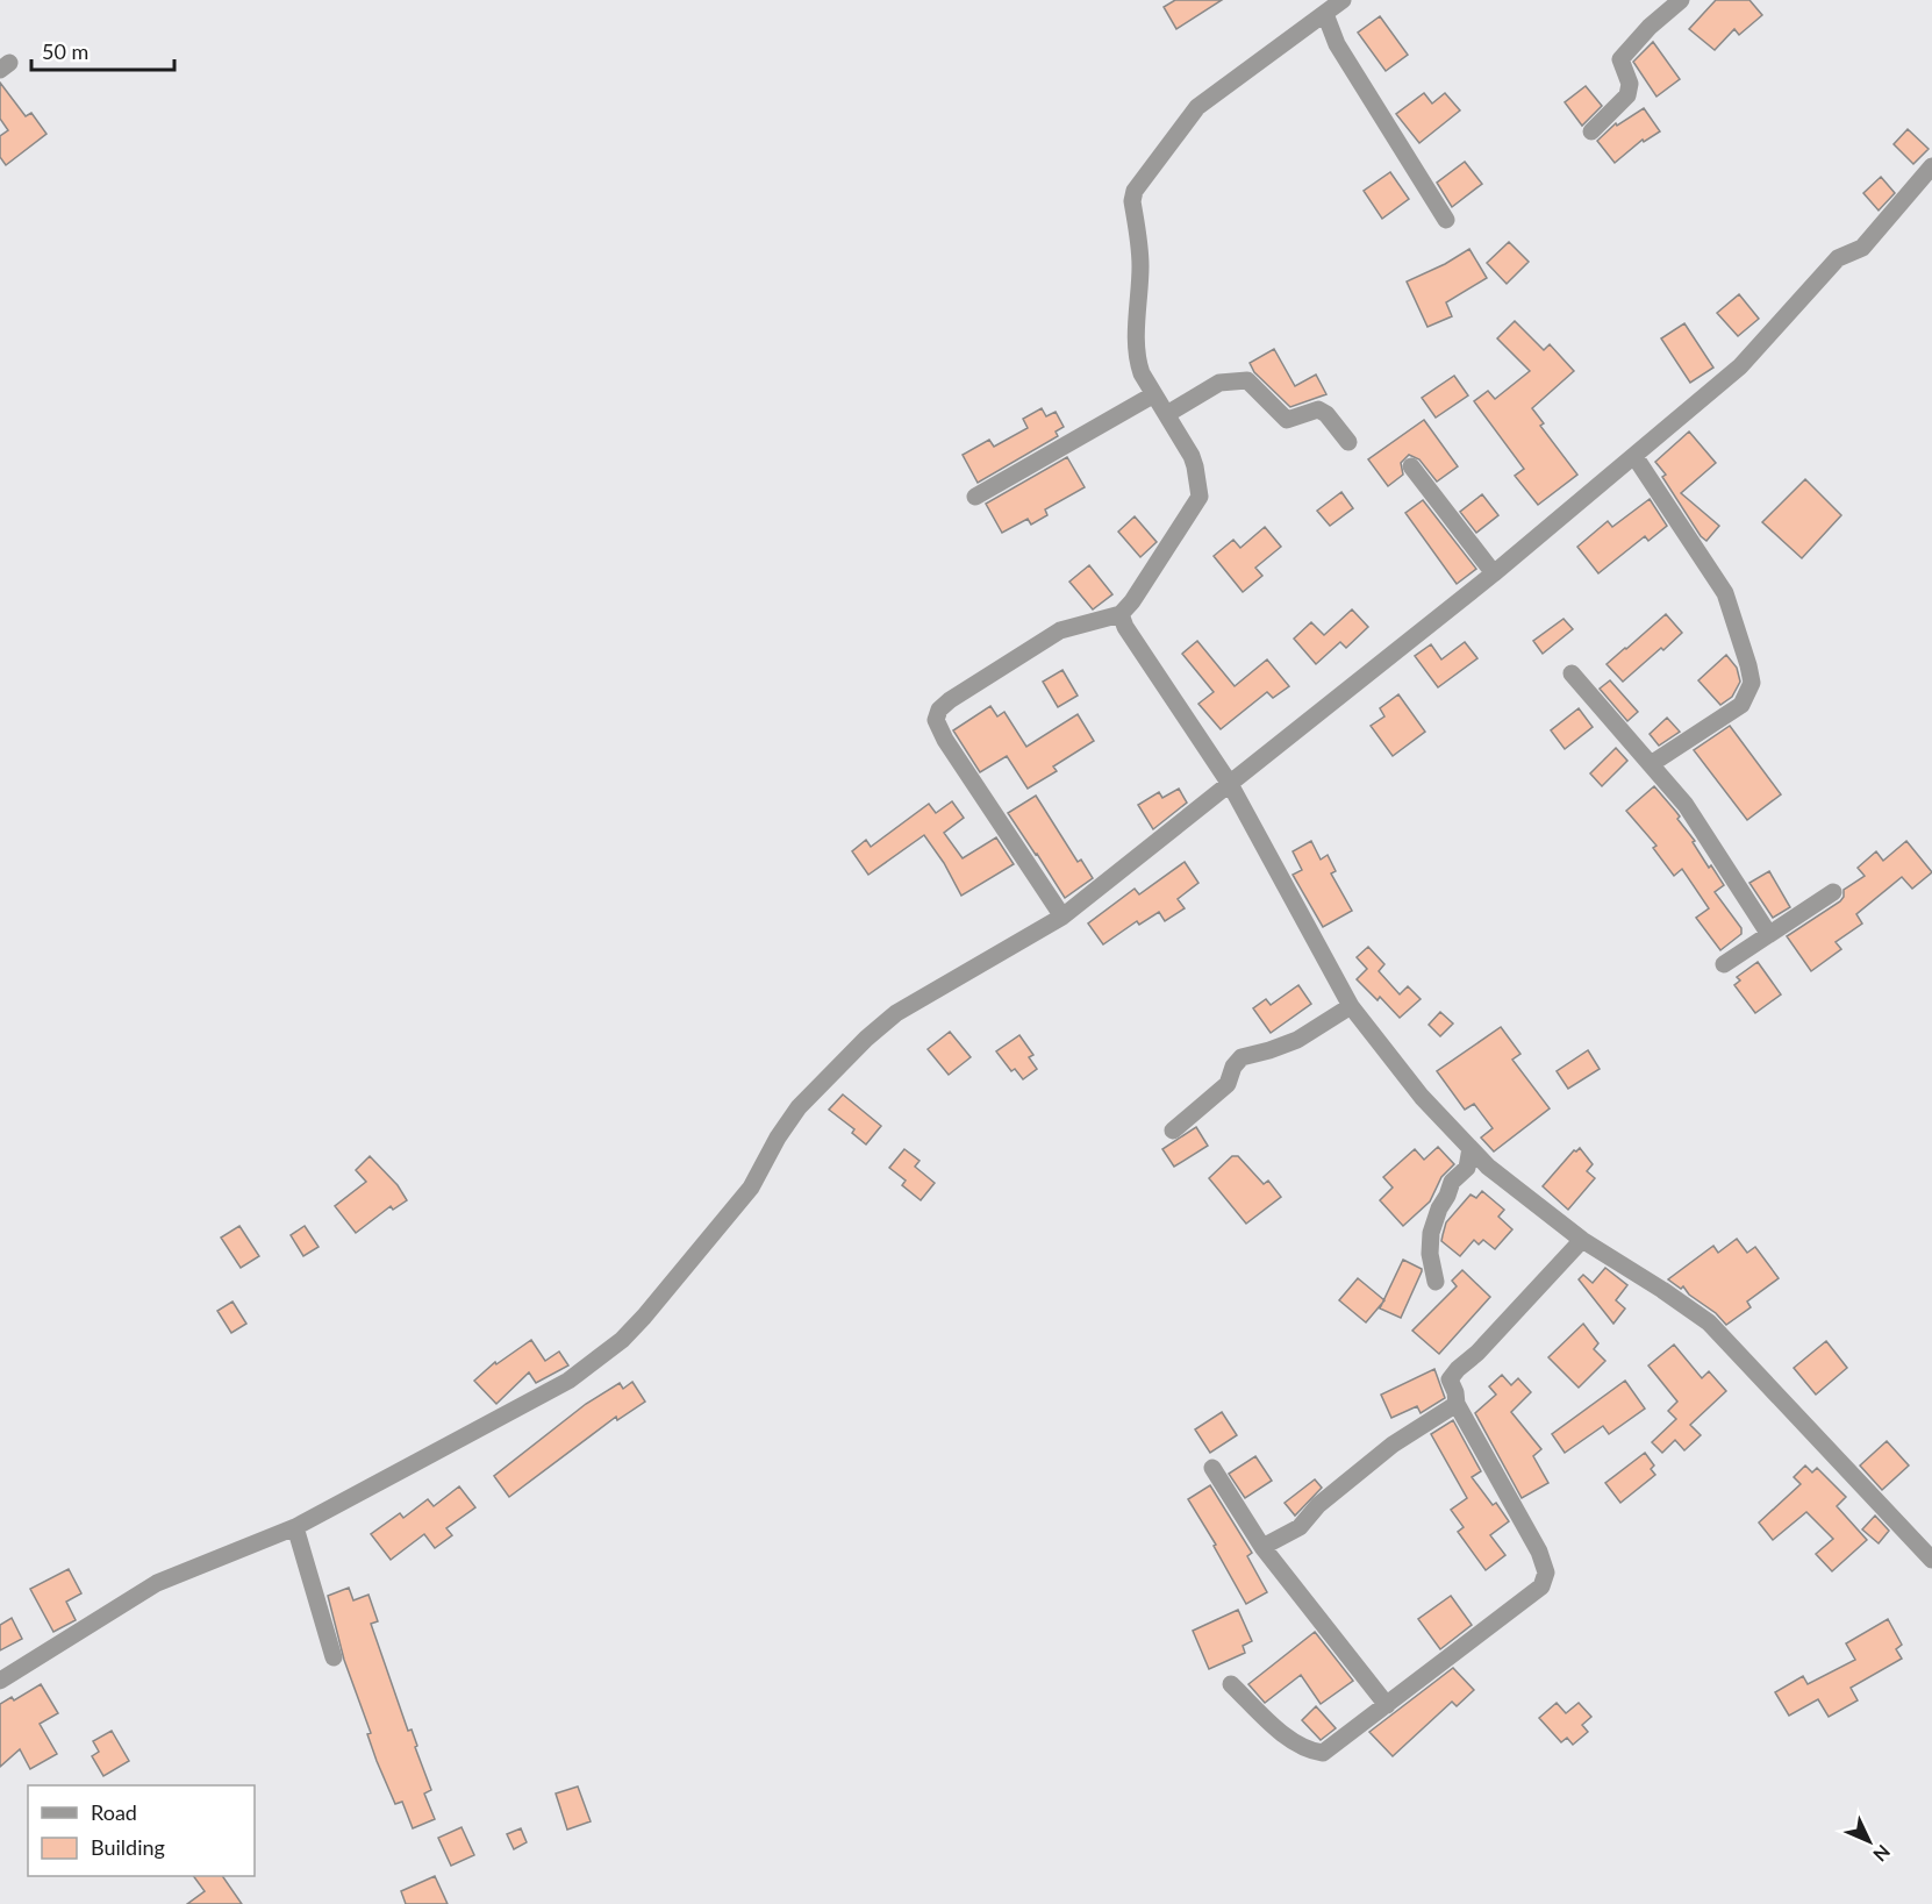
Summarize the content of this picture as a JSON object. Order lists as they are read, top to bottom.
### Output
{
  "legend": ["Road", "Building"],
  "scale_bar": "50 m",
  "north": "bottom right"
}
